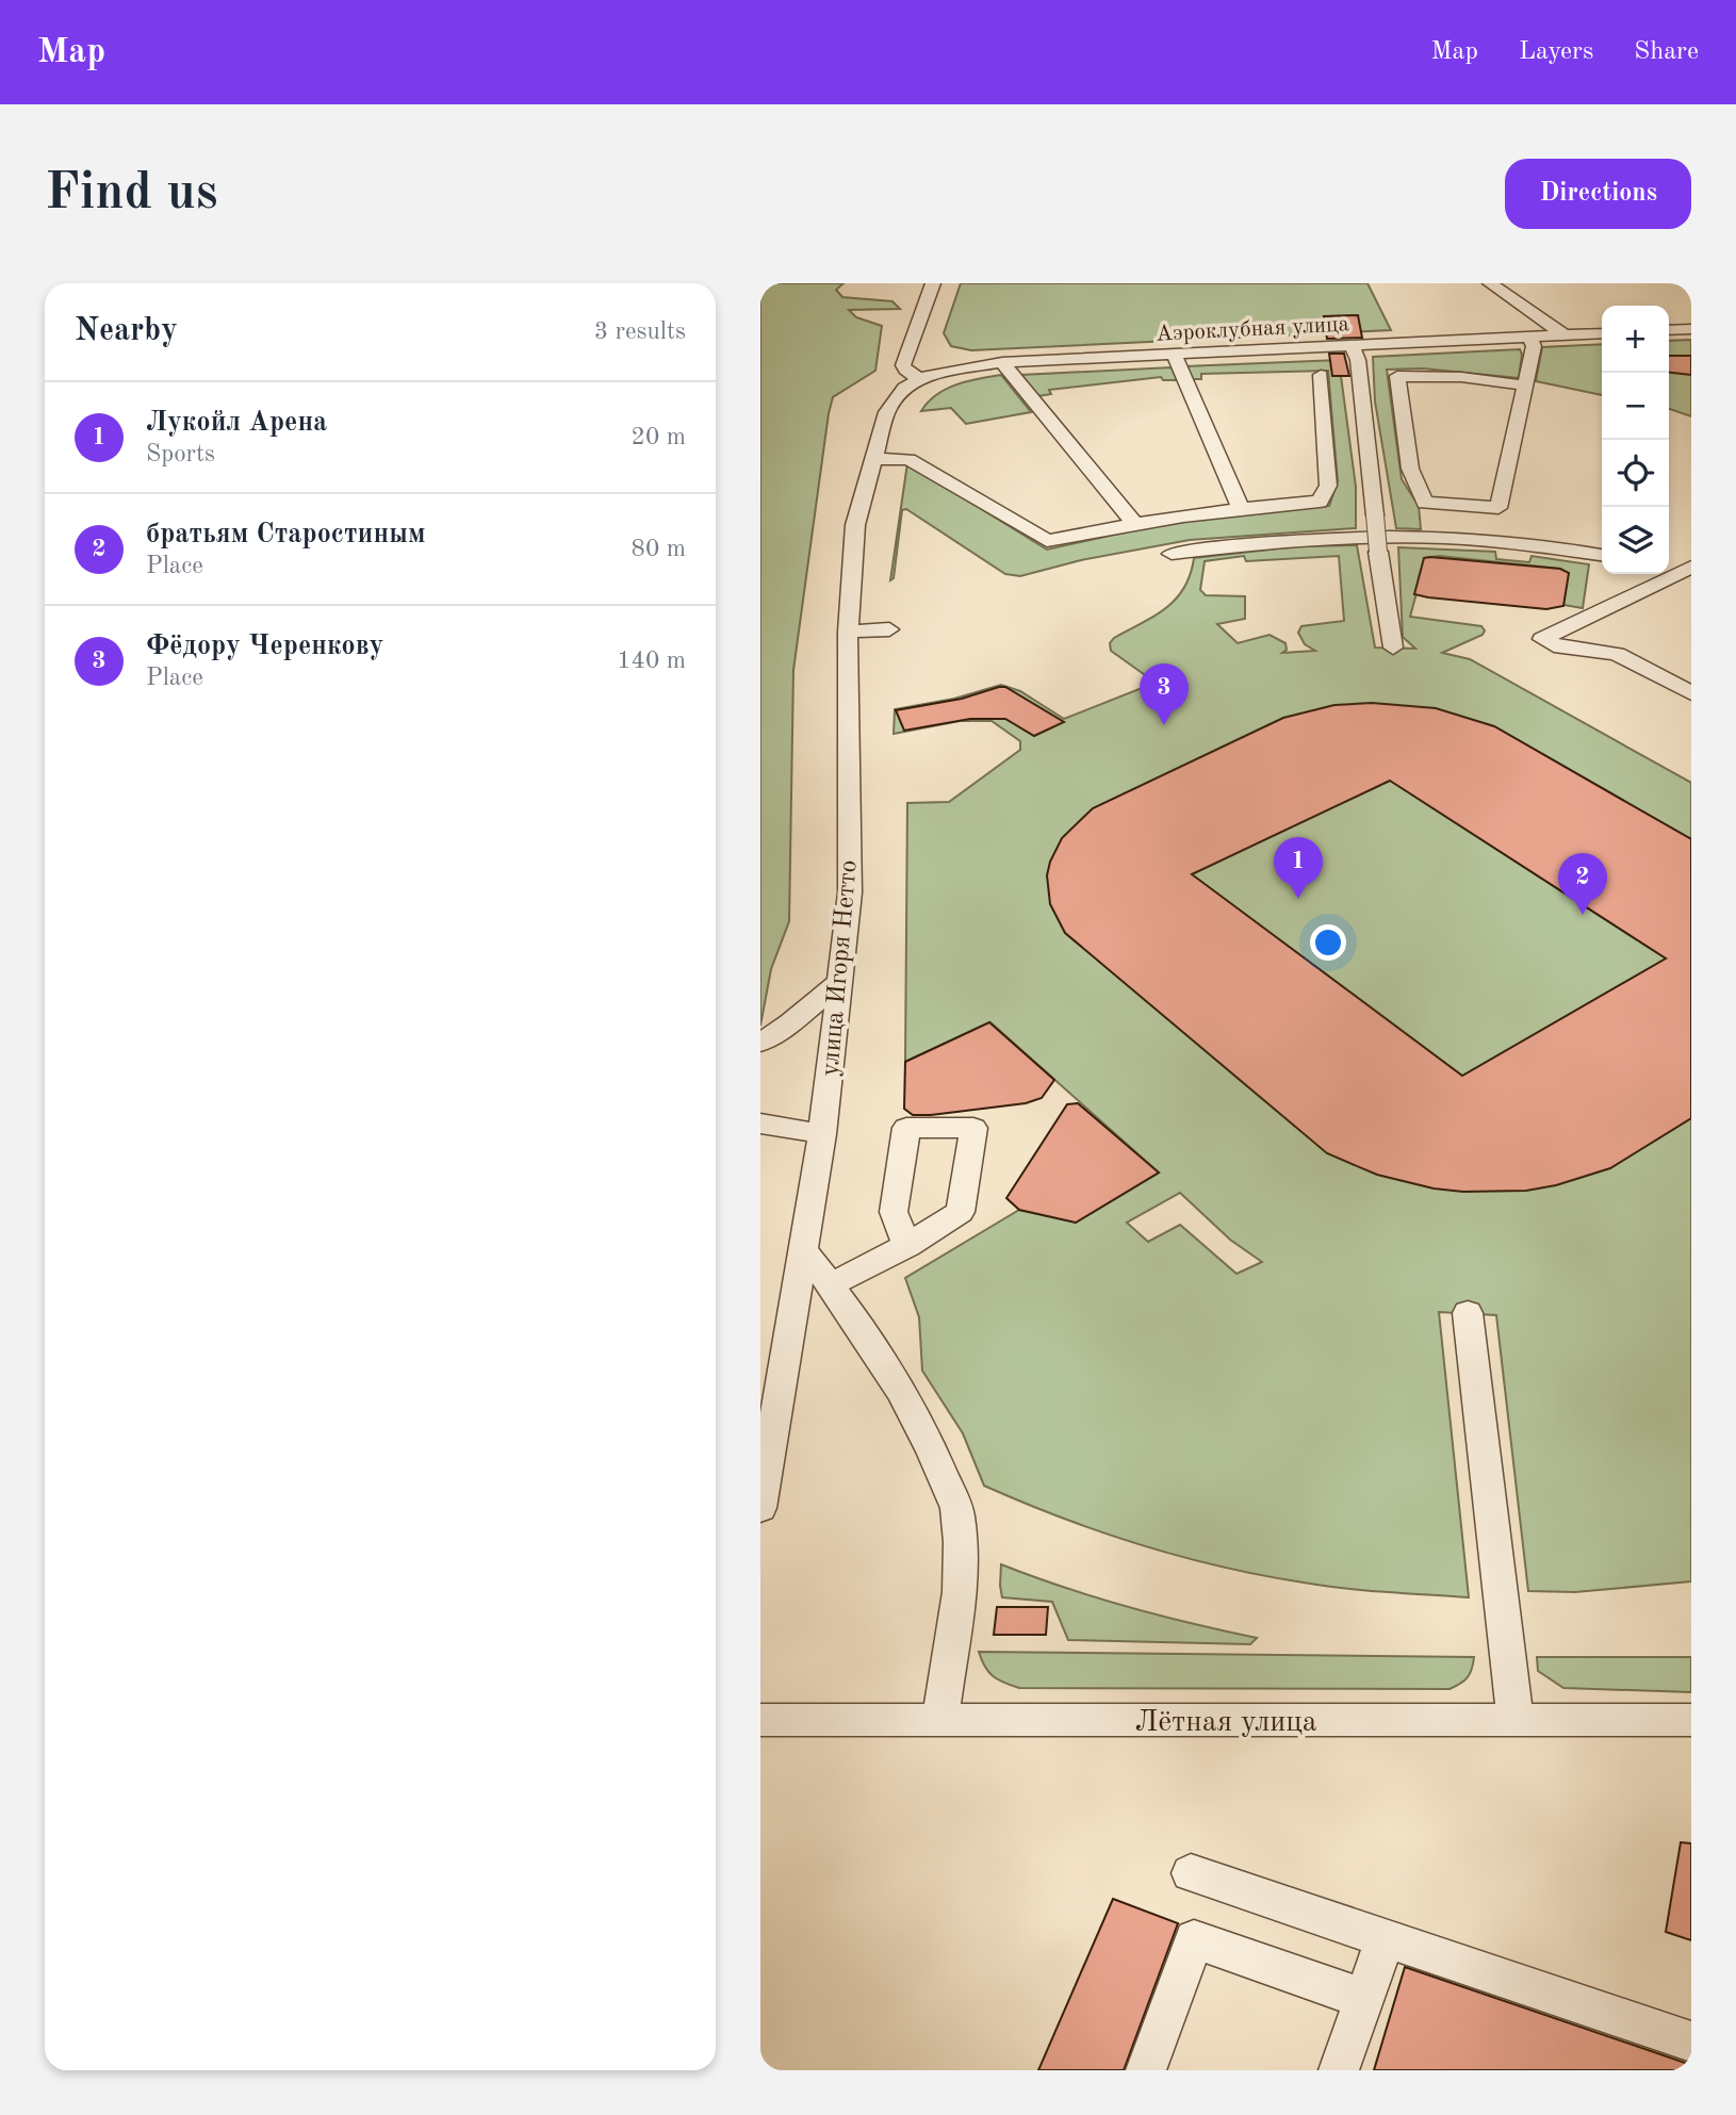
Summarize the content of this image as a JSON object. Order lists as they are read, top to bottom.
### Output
{
  "streets": {
    "street": ["Аэроклубная улица", "улица Игоря Нетто", "Лётная улица"]
  },
  "crossings": [
    ["Аэроклубная улица", "улица Игоря Нетто"]
  ],
  "page": {
    "header": "Map",
    "nav": ["Map", "Layers", "Share"],
    "buttons": "Directions",
    "title": "Find us",
    "heading": ["Nearby", "3 results"],
    "map_buttons": ["+", "−"],
    "list": [
      {
        "mark": "1",
        "name": "Лукойл Арена",
        "note": "Sports",
        "value": "20 m"
      },
      {
        "mark": "2",
        "name": "братьям Старостиным",
        "note": "Place",
        "value": "80 m"
      },
      {
        "mark": "3",
        "name": "Фёдору Черенкову",
        "note": "Place",
        "value": "140 m"
      }
    ],
    "pins": ["3", "1", "2"]
  }
}
